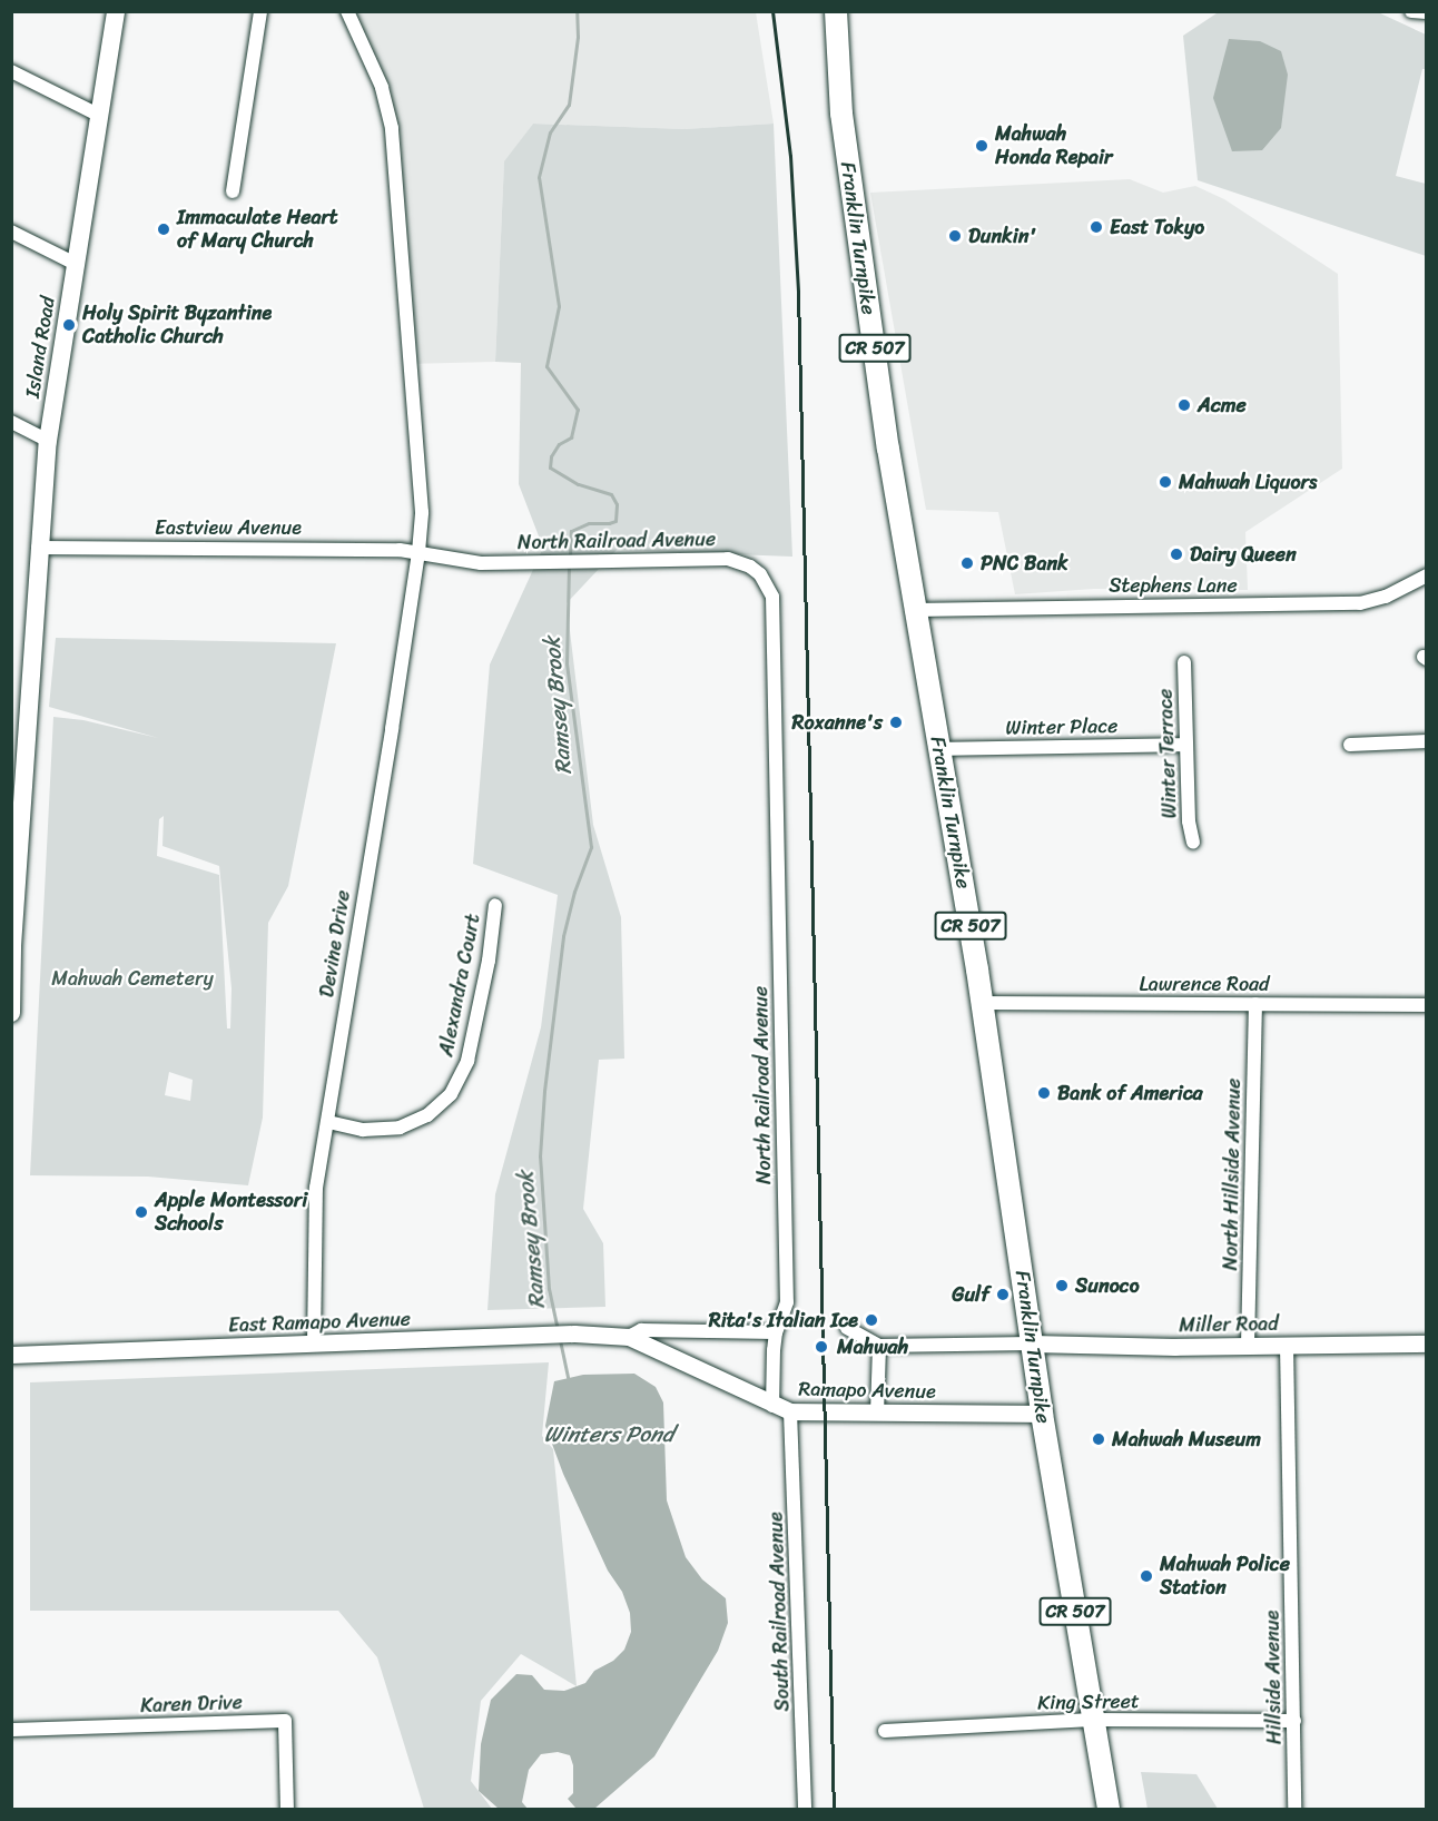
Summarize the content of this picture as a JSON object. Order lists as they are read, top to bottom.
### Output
{
  "streets": {
    "main road": ["Franklin Turnpike", "Island Road", "CR 507"],
    "street": [
      "Eastview Avenue",
      "North Railroad Avenue",
      "Stephens Lane",
      "Winter Place",
      "Winter Terrace",
      "Devine Drive",
      "Lawrence Road",
      "Alexandra Court",
      "North Hillside Avenue",
      "East Ramapo Avenue",
      "Miller Road",
      "Ramapo Avenue",
      "South Railroad Avenue",
      "Hillside Avenue",
      "King Street",
      "Karen Drive"
    ]
  },
  "crossings": [
    ["Franklin Turnpike", "Stephens Lane"],
    ["Franklin Turnpike", "Winter Place"],
    ["Franklin Turnpike", "Lawrence Road"],
    ["Franklin Turnpike", "Miller Road"],
    ["Franklin Turnpike", "Ramapo Avenue"],
    ["Franklin Turnpike", "King Street"],
    ["Island Road", "Eastview Avenue"],
    ["Eastview Avenue", "North Railroad Avenue"],
    ["Eastview Avenue", "Devine Drive"],
    ["North Railroad Avenue", "Devine Drive"],
    ["Winter Place", "Winter Terrace"],
    ["Devine Drive", "Alexandra Court"],
    ["Devine Drive", "East Ramapo Avenue"],
    ["Lawrence Road", "North Hillside Avenue"],
    ["North Hillside Avenue", "Miller Road"],
    ["East Ramapo Avenue", "Ramapo Avenue"],
    ["Miller Road", "Hillside Avenue"],
    ["Ramapo Avenue", "South Railroad Avenue"],
    ["Hillside Avenue", "King Street"]
  ],
  "water": ["Ramsey Brook", "Winters Pond"],
  "parks": ["Mahwah Cemetery"],
  "places": [
    "Mahwah Honda Repair",
    "East Tokyo",
    "Immaculate Heart of Mary Church",
    "Dunkin'",
    "Holy Spirit Byzantine Catholic Church",
    "Acme",
    "Mahwah Liquors",
    "Dairy Queen",
    "PNC Bank",
    "Roxanne's",
    "Bank of America",
    "Apple Montessori Schools",
    "Sunoco",
    "Gulf",
    "Rita's Italian Ice",
    "Mahwah",
    "Mahwah Museum",
    "Mahwah Police Station"
  ]
}
